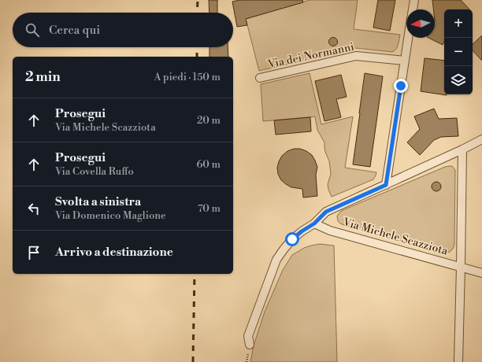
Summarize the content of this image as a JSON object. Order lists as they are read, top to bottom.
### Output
{
  "streets": {
    "street": ["Via dei Normanni", "Via Michele Scazziota"]
  },
  "north": "left",
  "page": {
    "map_buttons": ["+", "−"],
    "search": "Cerca qui",
    "heading": ["2 min", "A piedi · 150 m"],
    "list": [
      ["Prosegui", "Via Michele Scazziota", "20 m"],
      ["Prosegui", "Via Covella Ruffo", "60 m"],
      ["Svolta a sinistra", "Via Domenico Maglione", "70 m"],
      "Arrivo a destinazione"
    ]
  }
}
